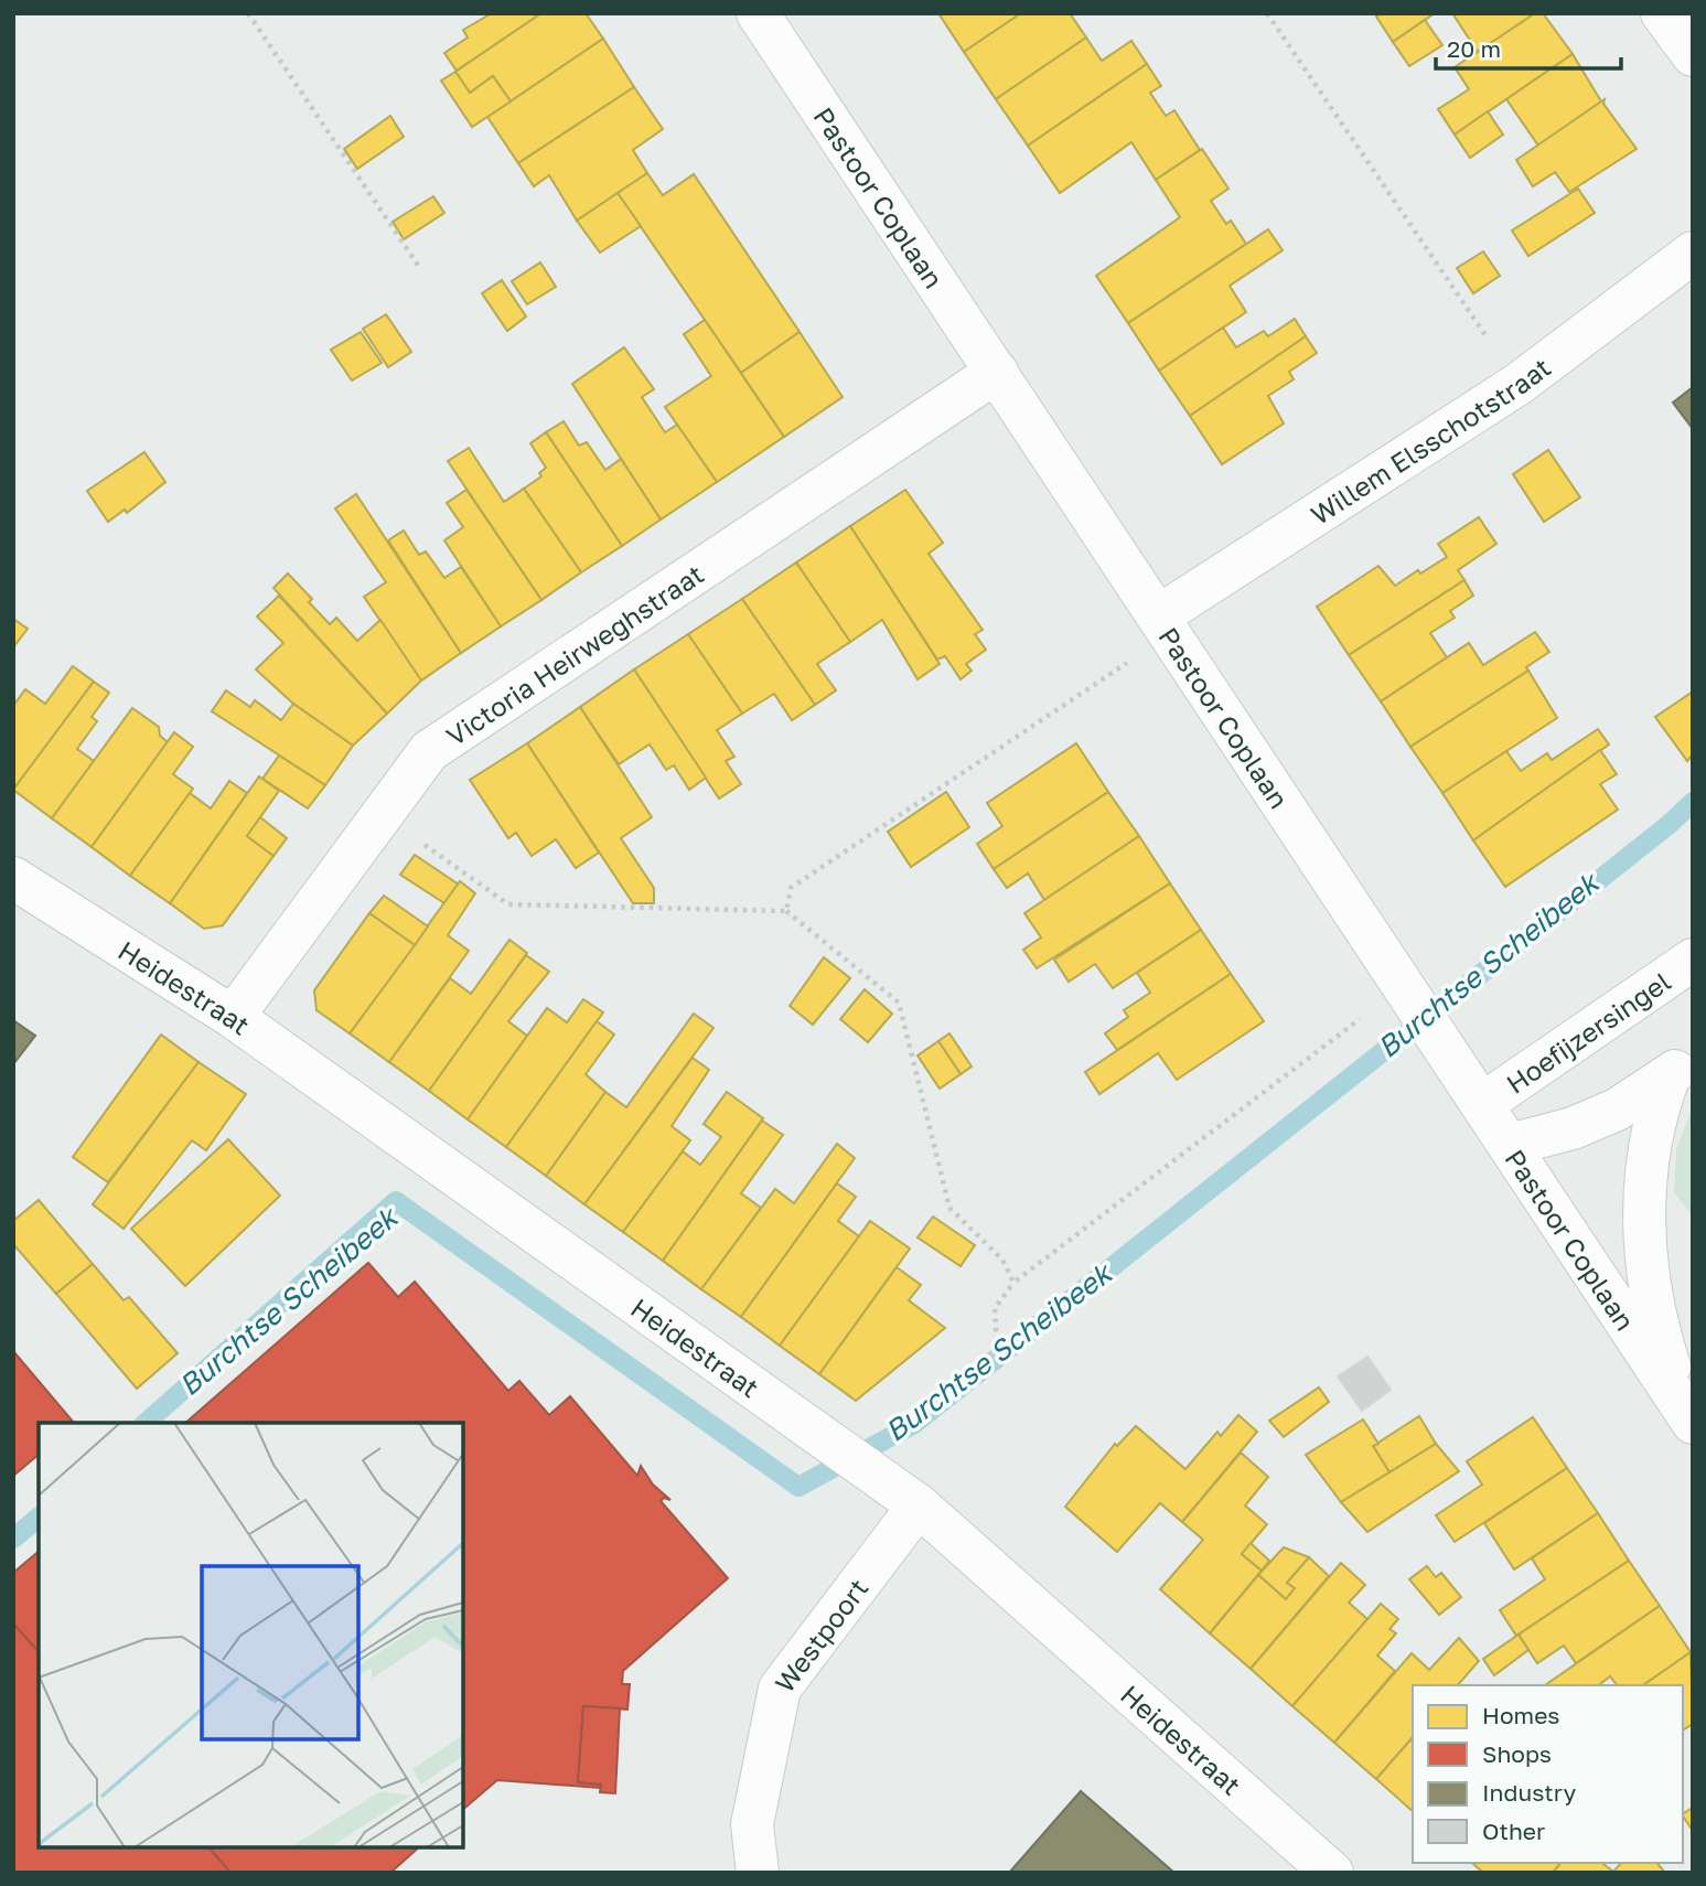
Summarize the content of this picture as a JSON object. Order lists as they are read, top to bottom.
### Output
{
  "streets": {
    "street": [
      "Pastoor Coplaan",
      "Willem Elsschotstraat",
      "Victoria Heirweghstraat",
      "Heidestraat",
      "Hoefijzersingel",
      "Westpoort"
    ]
  },
  "crossings": [
    ["Pastoor Coplaan", "Willem Elsschotstraat"],
    ["Pastoor Coplaan", "Victoria Heirweghstraat"],
    ["Pastoor Coplaan", "Hoefijzersingel"],
    ["Victoria Heirweghstraat", "Heidestraat"],
    ["Heidestraat", "Westpoort"]
  ],
  "water": ["Burchtse Scheibeek"],
  "legend": [
    "Homes",
    "Shops",
    "Industry",
    "Other"
  ],
  "scale_bar": "20 m"
}
